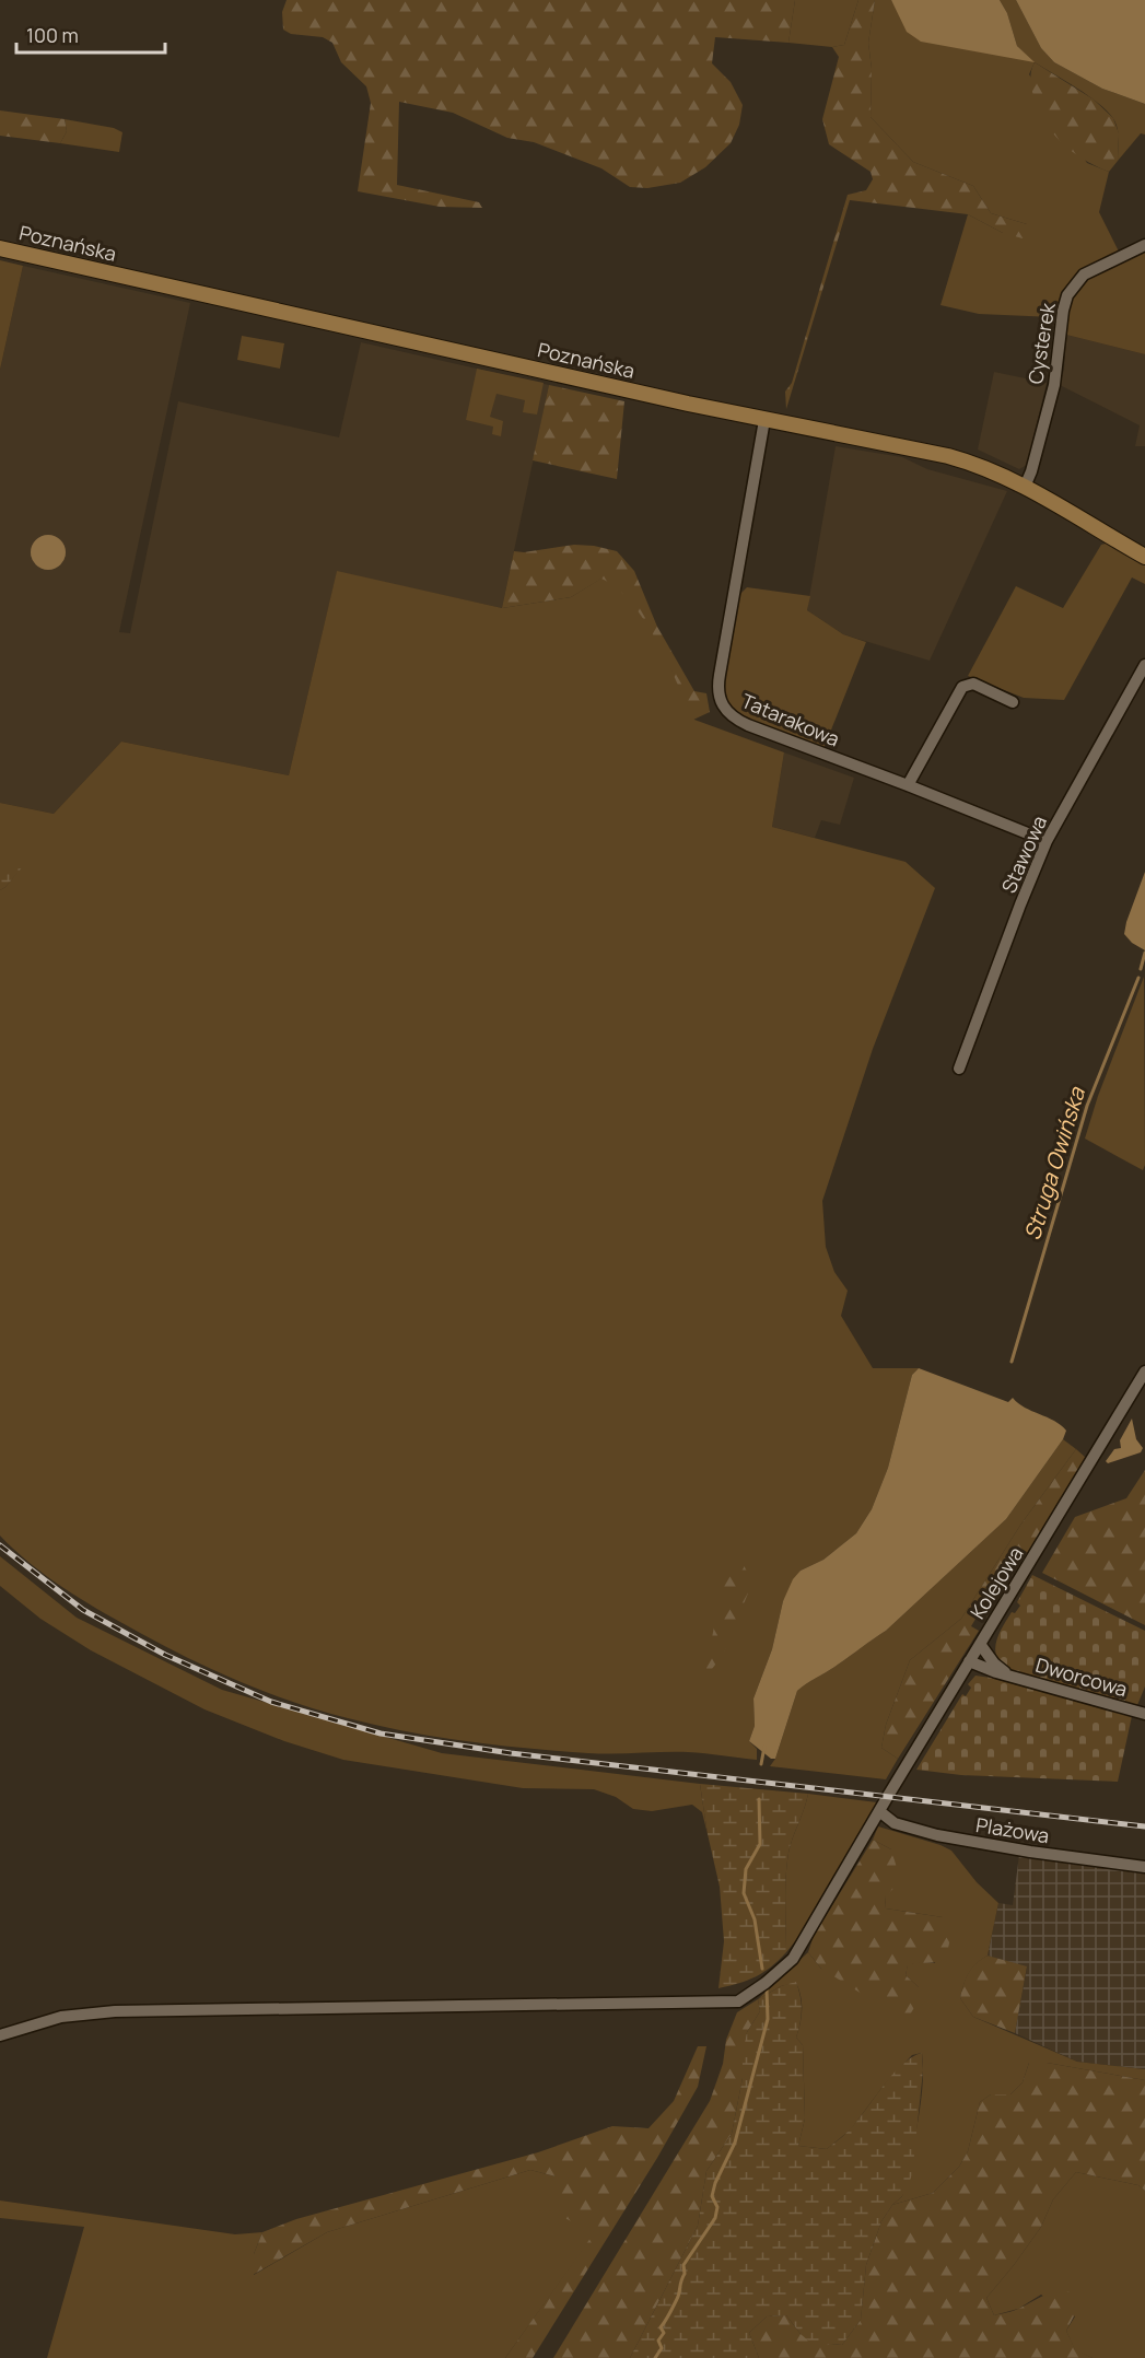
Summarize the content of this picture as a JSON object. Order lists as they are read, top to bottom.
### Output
{
  "streets": {
    "main road": ["Poznańska"],
    "street": [
      "Cysterek",
      "Tatarakowa",
      "Stawowa",
      "Kolejowa",
      "Dworcowa",
      "Plażowa"
    ]
  },
  "crossings": [
    ["Poznańska", "Cysterek"],
    ["Poznańska", "Tatarakowa"],
    ["Tatarakowa", "Stawowa"],
    ["Kolejowa", "Dworcowa"],
    ["Kolejowa", "Plażowa"]
  ],
  "water": ["Struga Owińska"],
  "scale_bar": "100 m"
}
